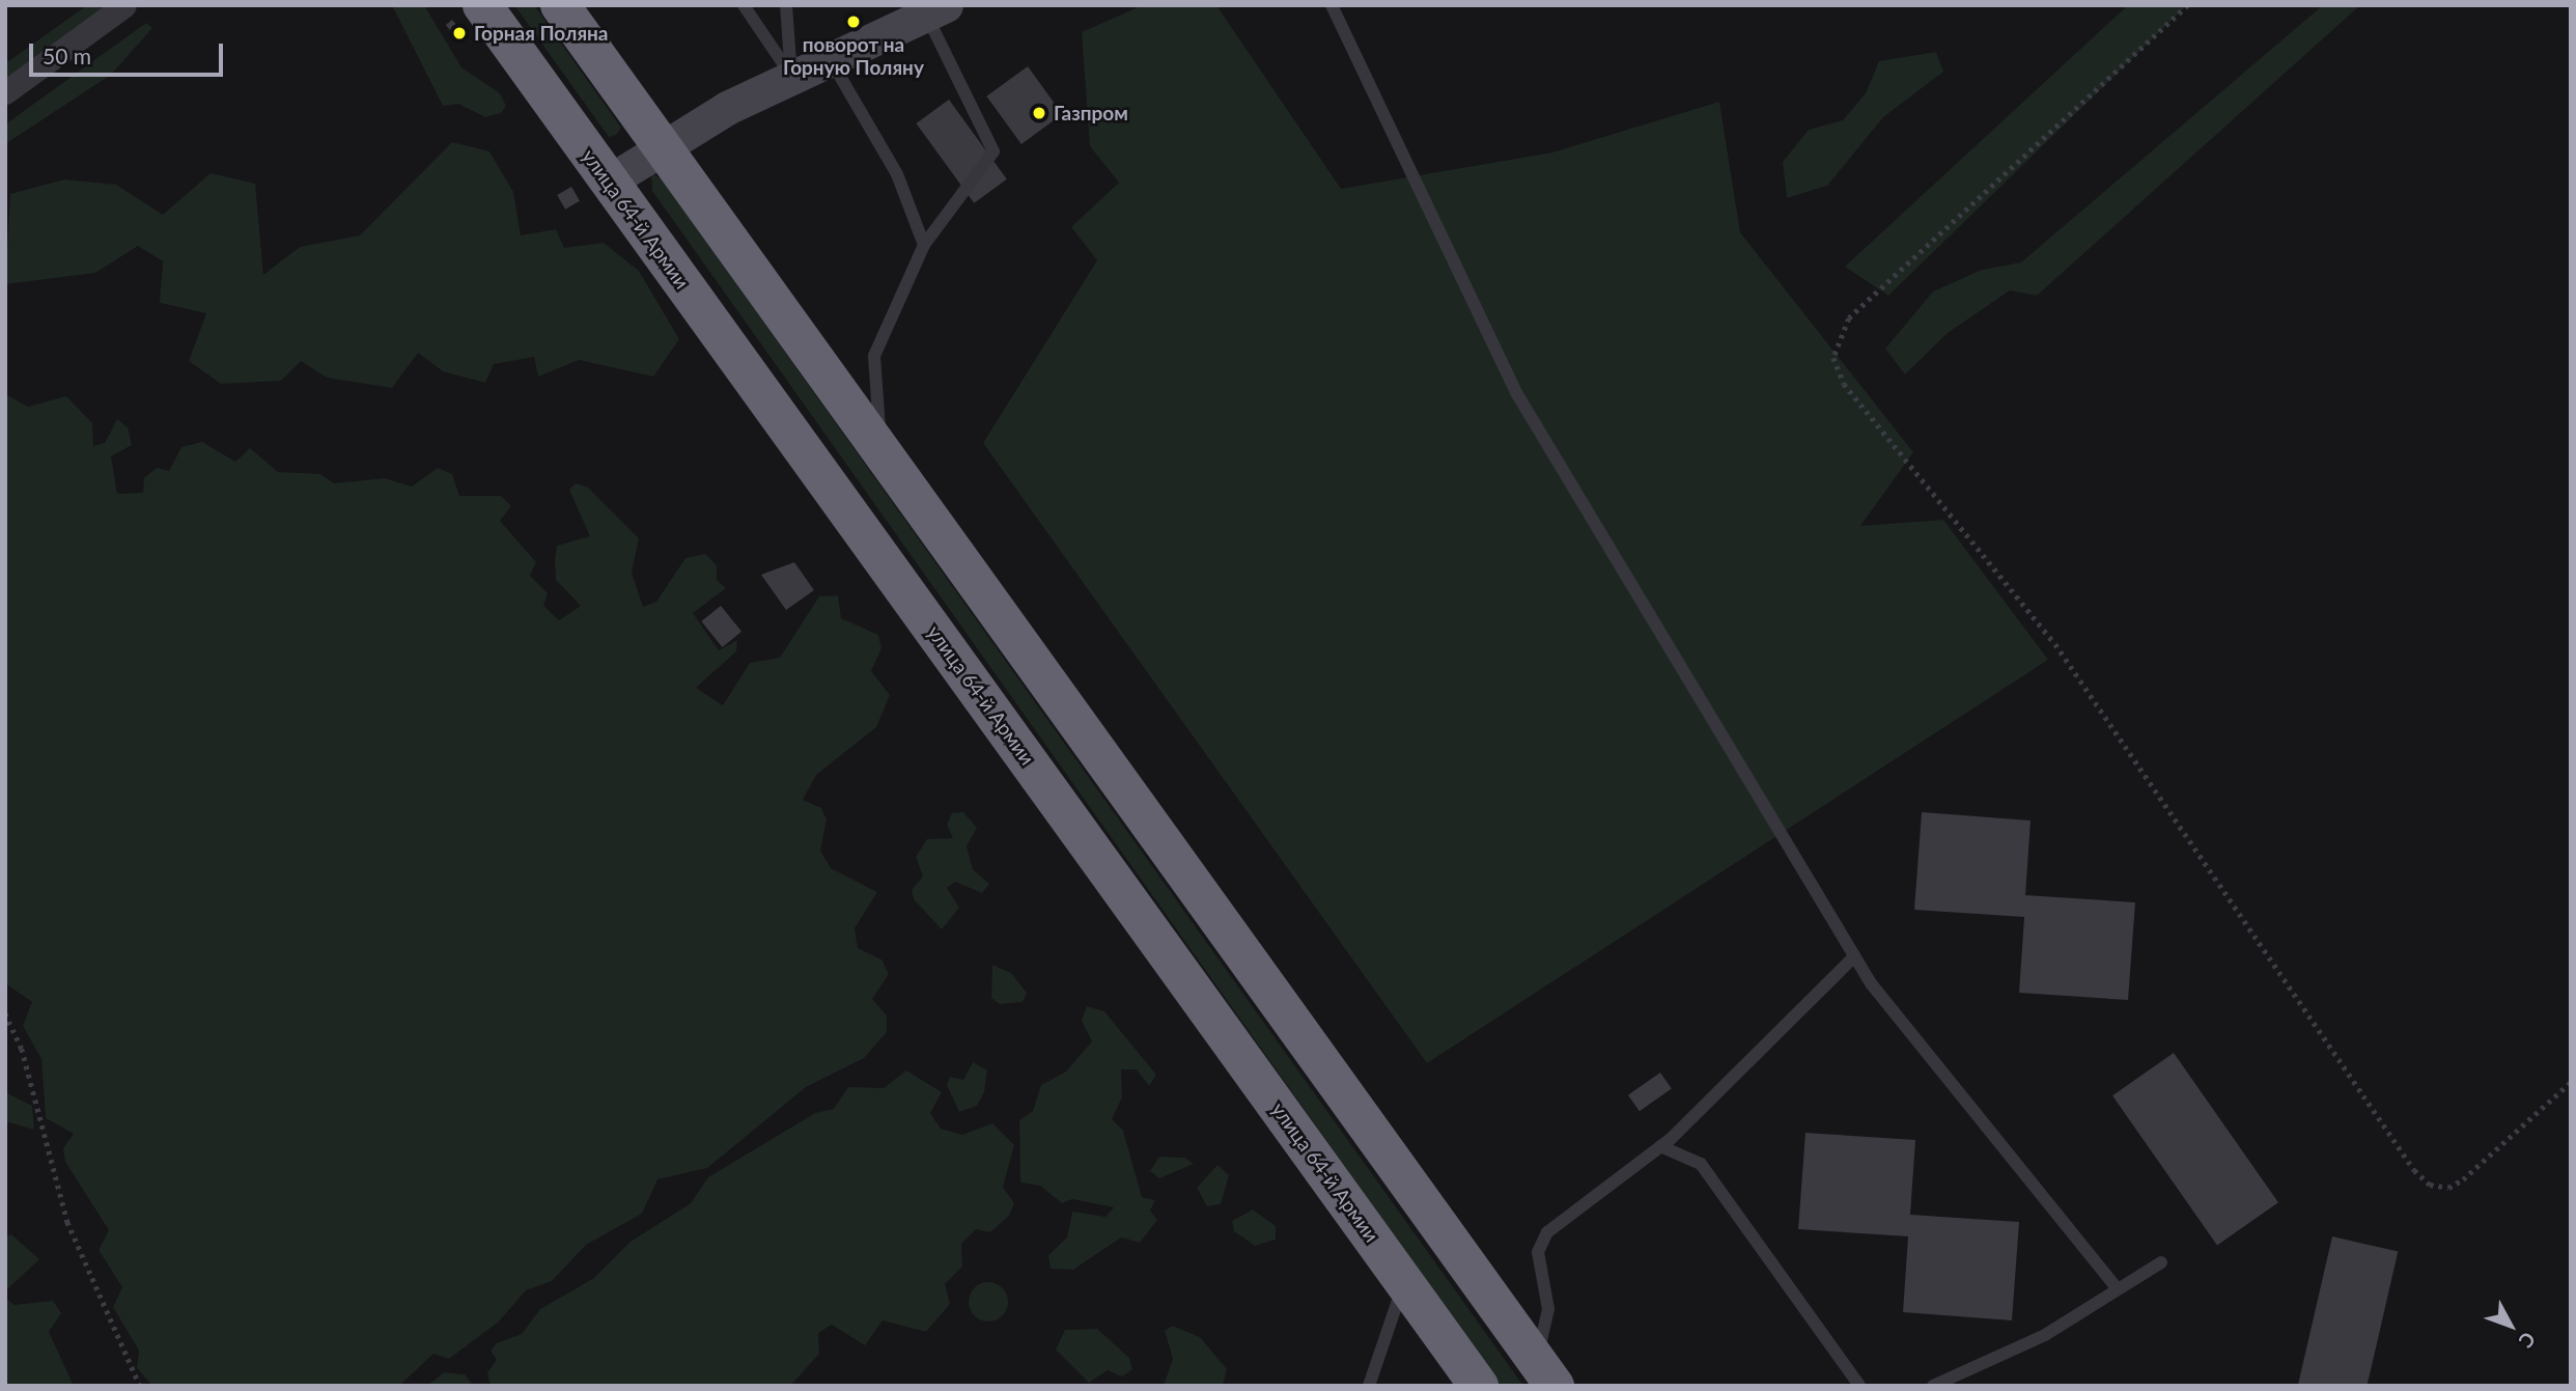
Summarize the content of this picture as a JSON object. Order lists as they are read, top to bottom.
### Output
{
  "streets": {
    "highway": ["улица 64-й Армии"]
  },
  "places": ["поворот на Горную Поляну", "Горная Поляна", "Газпром"],
  "scale_bar": "50 m",
  "north": "bottom right"
}
